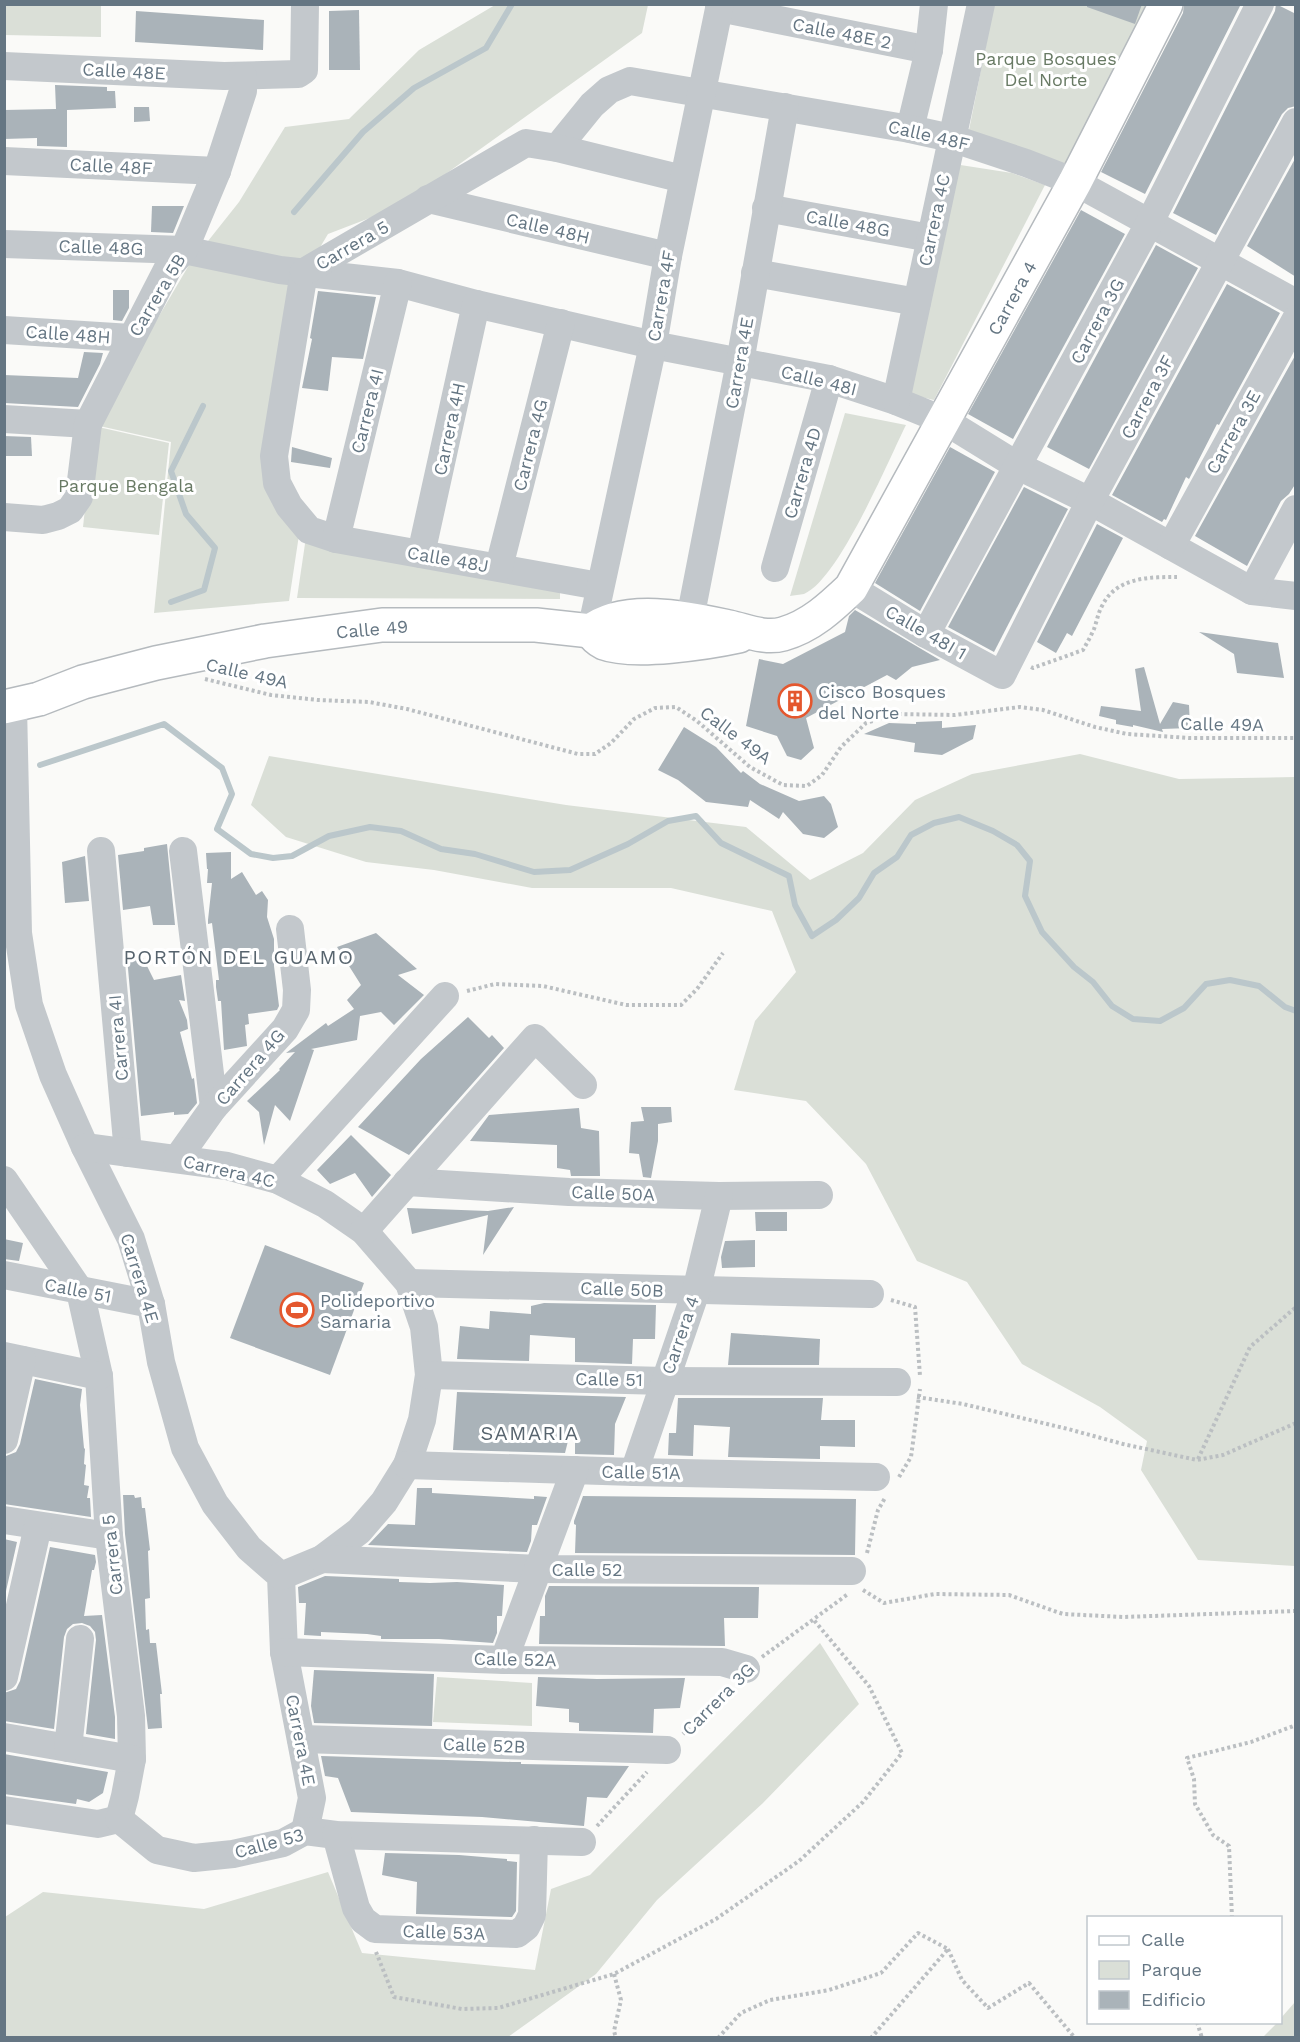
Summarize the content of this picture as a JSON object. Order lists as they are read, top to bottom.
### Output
{
  "streets": {
    "main road": ["Carrera 4", "Calle 49"],
    "street": [
      "Calle 48E 2",
      "Calle 48E",
      "Calle 48F",
      "Carrera 4C",
      "Calle 48G",
      "Calle 48H",
      "Carrera 5",
      "Carrera 5B",
      "Carrera 4F",
      "Carrera 3G",
      "Carrera 4E",
      "Calle 48I",
      "Carrera 3F",
      "Carrera 4I",
      "Carrera 4H",
      "Carrera 3E",
      "Carrera 4G",
      "Carrera 4D",
      "Calle 48J",
      "Calle 48I 1",
      "Calle 50A",
      "Calle 50B",
      "Calle 51",
      "Calle 51A",
      "Calle 52",
      "Calle 52A",
      "Calle 52B",
      "Calle 53",
      "Calle 53A"
    ],
    "path": ["Calle 49A"]
  },
  "crossings": [
    ["Calle 48E 2", "Carrera 4F"],
    ["Calle 48E", "Carrera 5B"],
    ["Calle 48F", "Carrera 4C"],
    ["Calle 48F", "Carrera 5"],
    ["Calle 48F", "Carrera 5B"],
    ["Calle 48F", "Carrera 4F"],
    ["Calle 48F", "Carrera 4"],
    ["Calle 48F", "Carrera 3G"],
    ["Calle 48F", "Carrera 4E"],
    ["Calle 48F", "Carrera 3F"],
    ["Carrera 4C", "Calle 48G"],
    ["Carrera 4C", "Carrera 4E"],
    ["Carrera 4C", "Calle 48I"],
    ["Carrera 4C", "Carrera 4I"],
    ["Carrera 4C", "Carrera 4G"],
    ["Carrera 4C", "Calle 50B"],
    ["Carrera 4C", "Calle 51"],
    ["Carrera 4C", "Calle 51A"],
    ["Carrera 4C", "Calle 52"],
    ["Calle 48G", "Carrera 5"],
    ["Calle 48G", "Carrera 5B"],
    ["Calle 48G", "Carrera 4E"],
    ["Calle 48G", "Calle 48I"],
    ["Calle 48H", "Carrera 5"],
    ["Calle 48H", "Carrera 5B"],
    ["Calle 48H", "Carrera 4F"],
    ["Carrera 5", "Calle 48I"],
    ["Carrera 5", "Calle 48J"],
    ["Carrera 5", "Calle 51"],
    ["Carrera 5", "Calle 53"],
    ["Carrera 4F", "Calle 48I"],
    ["Carrera 4F", "Calle 48J"],
    ["Carrera 4", "Calle 48I"],
    ["Carrera 4", "Calle 48I 1"],
    ["Carrera 4", "Calle 50A"],
    ["Carrera 4", "Calle 50B"],
    ["Carrera 4", "Calle 51"],
    ["Carrera 4", "Calle 51A"],
    ["Carrera 3G", "Calle 48I"],
    ["Carrera 3G", "Calle 48I 1"],
    ["Carrera 3G", "Calle 52"],
    ["Carrera 3G", "Calle 52A"],
    ["Carrera 3G", "Calle 52B"],
    ["Carrera 3G", "Calle 53"],
    ["Carrera 4E", "Calle 48I"],
    ["Carrera 4E", "Calle 49"],
    ["Carrera 4E", "Calle 51"],
    ["Carrera 4E", "Calle 52A"],
    ["Carrera 4E", "Calle 52B"],
    ["Carrera 4E", "Calle 53"],
    ["Calle 48I", "Carrera 3F"],
    ["Calle 48I", "Carrera 4I"],
    ["Calle 48I", "Carrera 4H"],
    ["Calle 48I", "Carrera 3E"],
    ["Calle 48I", "Carrera 4G"],
    ["Calle 48I", "Carrera 4D"],
    ["Carrera 3F", "Calle 48I 1"],
    ["Carrera 4I", "Calle 48J"],
    ["Carrera 4H", "Calle 48J"],
    ["Carrera 4G", "Calle 48J"],
    ["Calle 53", "Calle 53A"]
  ],
  "districts": ["PORTÓN DEL GUAMO", "SAMARIA"],
  "parks": ["Parque Bosques Del Norte", "Parque Bengala"],
  "places": {
    "building": ["Cisco Bosques del Norte"],
    "sports": ["Polideportivo Samaria"]
  },
  "legend": ["Calle", "Parque", "Edificio"]
}
